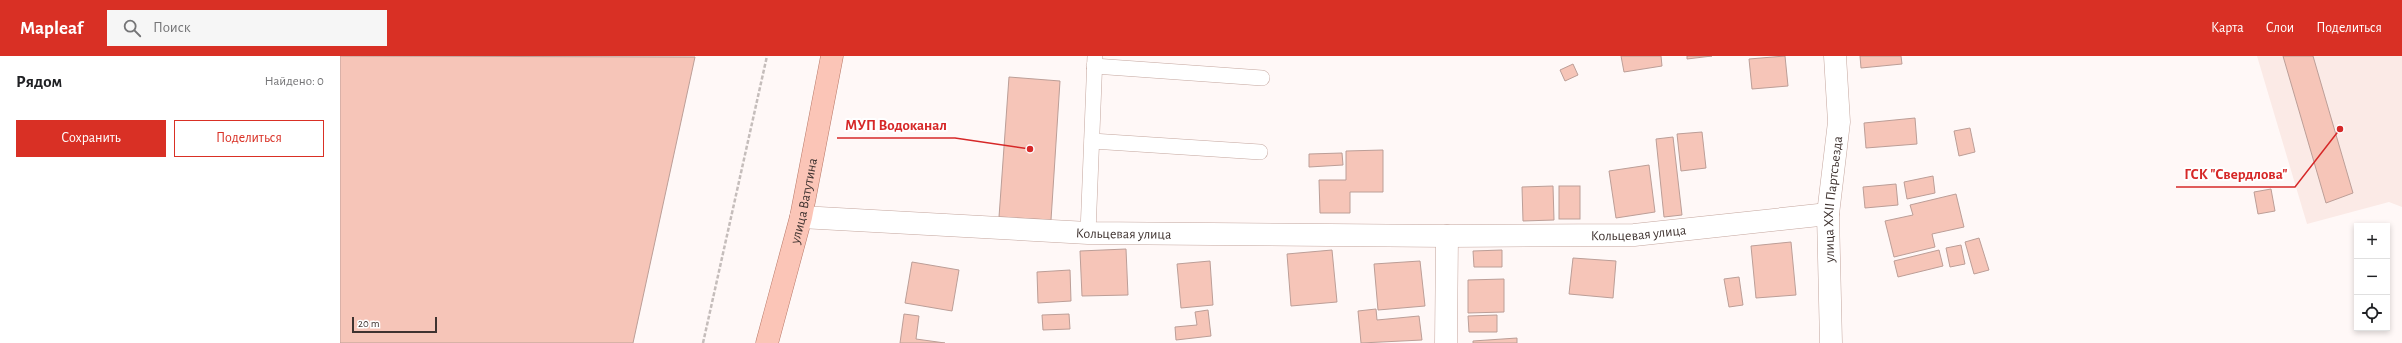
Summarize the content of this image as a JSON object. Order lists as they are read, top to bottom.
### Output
{
  "streets": {
    "main road": ["улица Ватутина"],
    "street": ["улица XXII Партсъезда", "Кольцевая улица"]
  },
  "crossings": [
    ["улица XXII Партсъезда", "Кольцевая улица"],
    ["улица Ватутина", "Кольцевая улица"]
  ],
  "places": ["ГСК \"Свердлова\"", "МУП Водоканал"],
  "scale_bar": "20 m",
  "page": {
    "header": "Mapleaf",
    "search": "Поиск",
    "nav": ["Карта", "Слои", "Поделиться"],
    "heading": ["Рядом", "Найдено: 0"],
    "buttons": ["Сохранить", "Поделиться"],
    "map_buttons": ["+", "−"],
    "scale": "20 m"
  }
}
